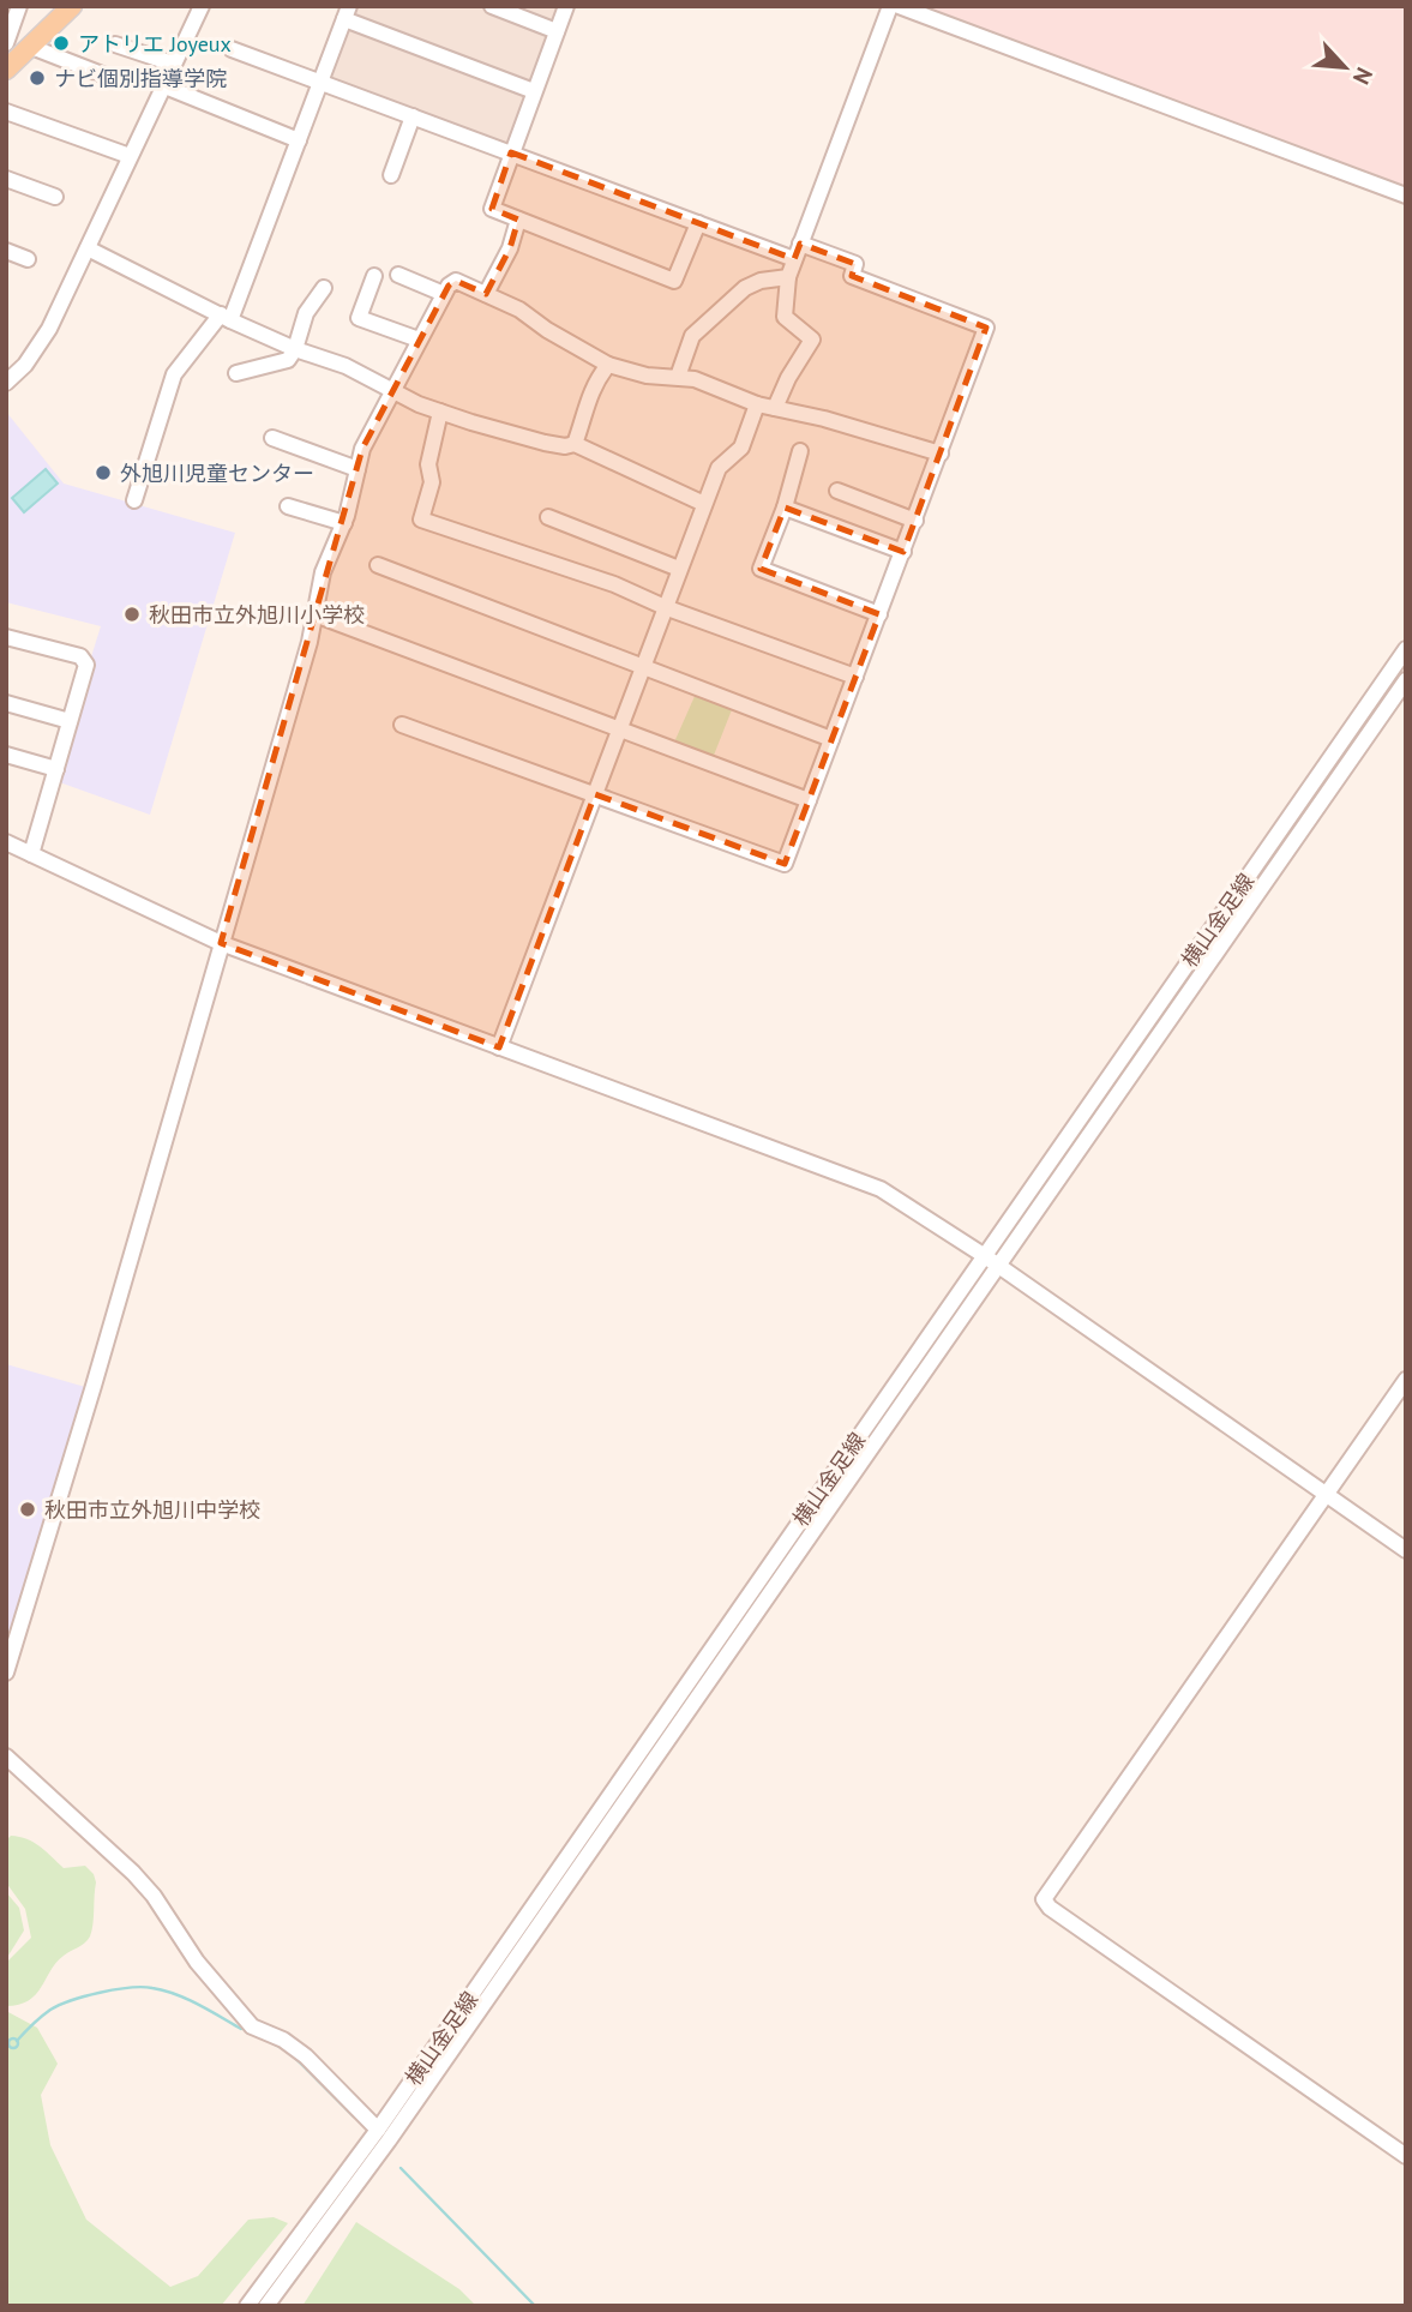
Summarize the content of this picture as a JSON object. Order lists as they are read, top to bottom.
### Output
{
  "streets": {
    "street": ["横山金足線"]
  },
  "places": [
    "アトリエ Joyeux",
    "ナビ個別指導学院",
    "外旭川児童センター",
    "秋田市立外旭川小学校",
    "秋田市立外旭川中学校"
  ],
  "north": "bottom right"
}
